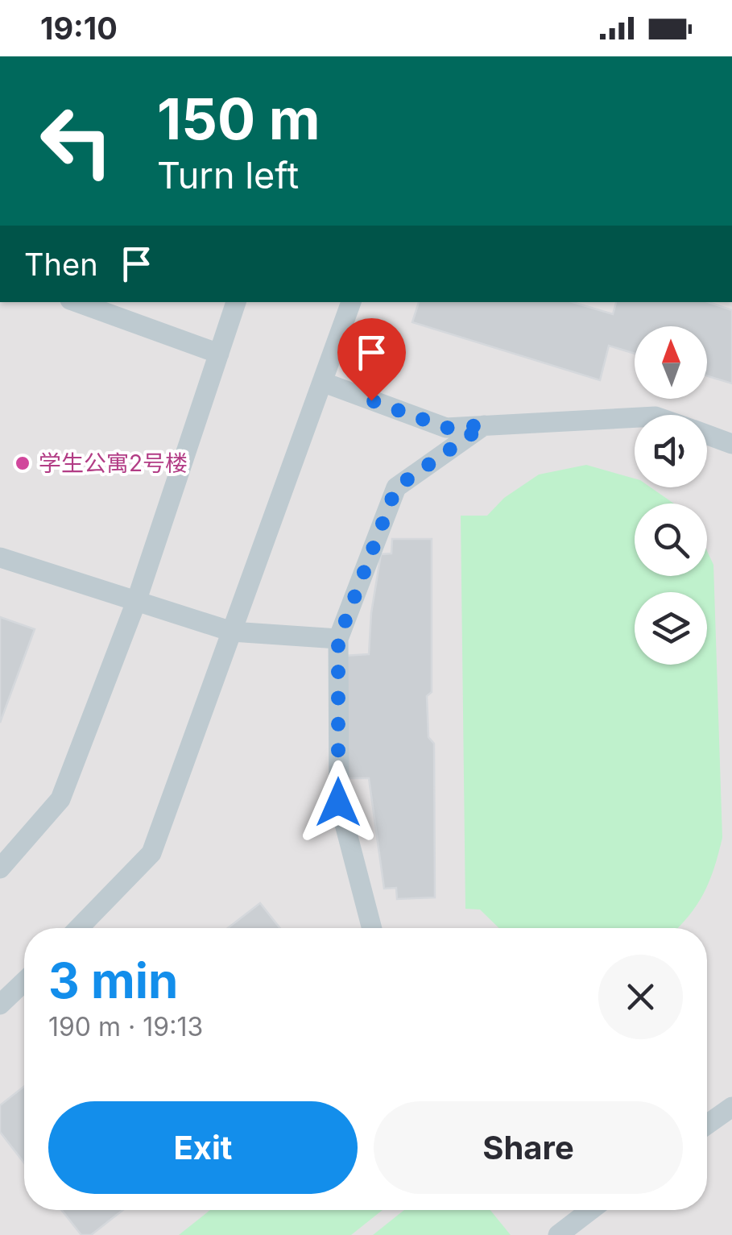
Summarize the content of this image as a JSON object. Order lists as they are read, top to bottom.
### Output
{
  "places": ["学生公寓2号楼"],
  "north": "top",
  "page": {
    "status": "19:10",
    "turn": ["150 m", "Turn left"],
    "then": "Then",
    "heading": ["3 min", "190 m · 19:13"],
    "buttons": ["Exit", "Share"]
  }
}
